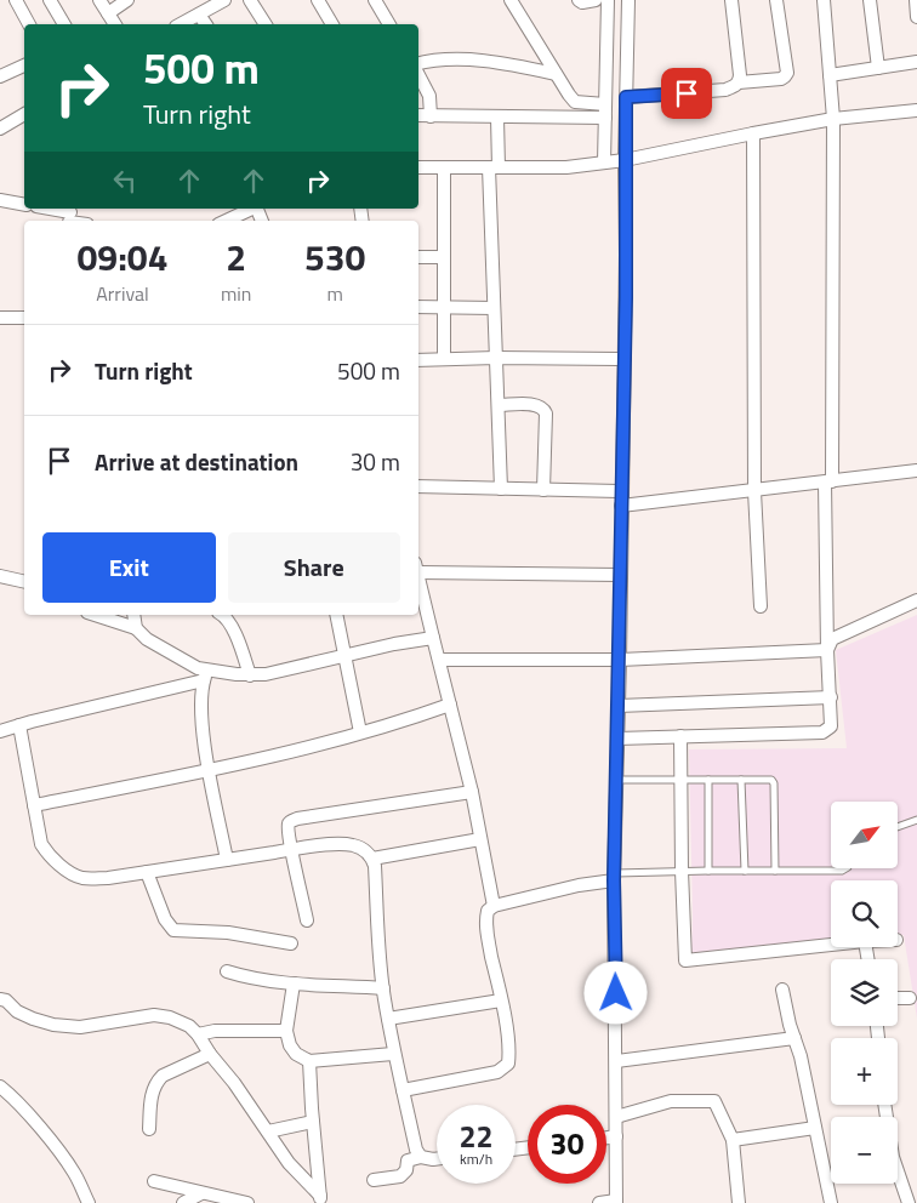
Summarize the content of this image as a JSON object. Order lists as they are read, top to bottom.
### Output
{
  "north": "top right",
  "page": {
    "turn": ["500 m", "Turn right"],
    "eta": [
      "09:04",
      "Arrival",
      "2",
      "min",
      "530",
      "m"
    ],
    "list": [
      {
        "name": "Turn right",
        "value": "500 m"
      },
      {
        "name": "Arrive at destination",
        "value": "30 m"
      }
    ],
    "buttons": ["Exit", "Share"],
    "map_buttons": ["+", "−"],
    "speed": "22 km/h",
    "limit": "30"
  }
}
